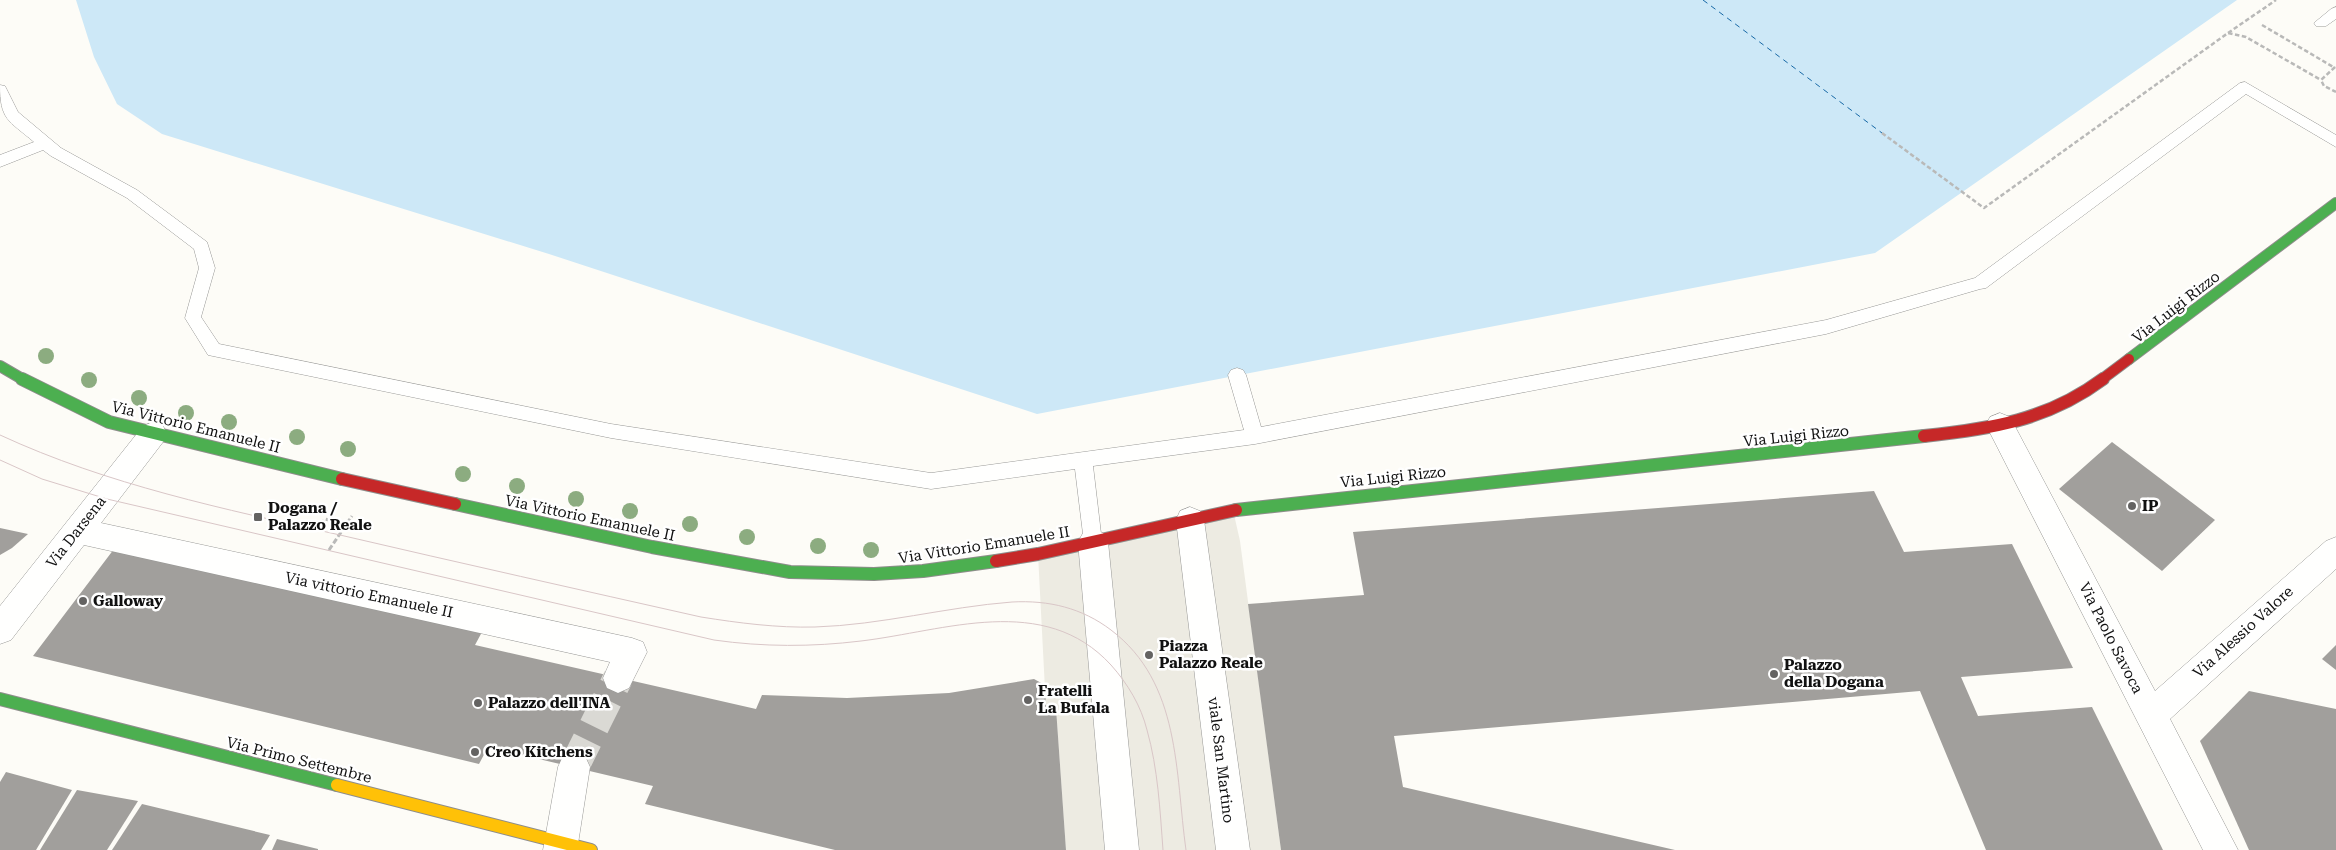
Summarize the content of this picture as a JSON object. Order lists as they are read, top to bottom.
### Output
{
  "streets": {
    "main road": ["Via Luigi Rizzo", "Via Vittorio Emanuele II", "Via Primo Settembre"],
    "street": [
      "Via Darsena",
      "Via vittorio Emanuele II",
      "Via Alessio Valore",
      "Via Paolo Savoca",
      "viale San Martino"
    ]
  },
  "crossings": [
    ["Via Luigi Rizzo", "Via Vittorio Emanuele II"],
    ["Via Luigi Rizzo", "Via Paolo Savoca"],
    ["Via Luigi Rizzo", "viale San Martino"],
    ["Via Vittorio Emanuele II", "Via Darsena"],
    ["Via Vittorio Emanuele II", "viale San Martino"],
    ["Via Darsena", "Via vittorio Emanuele II"],
    ["Via Alessio Valore", "Via Paolo Savoca"]
  ],
  "places": {
    "other": [
      "IP",
      "Galloway",
      "Piazza Palazzo Reale",
      "Palazzo della Dogana",
      "Fratelli La Bufala",
      "Palazzo dell'INA",
      "Creo Kitchens"
    ],
    "transit": ["Dogana / Palazzo Reale"]
  }
}
